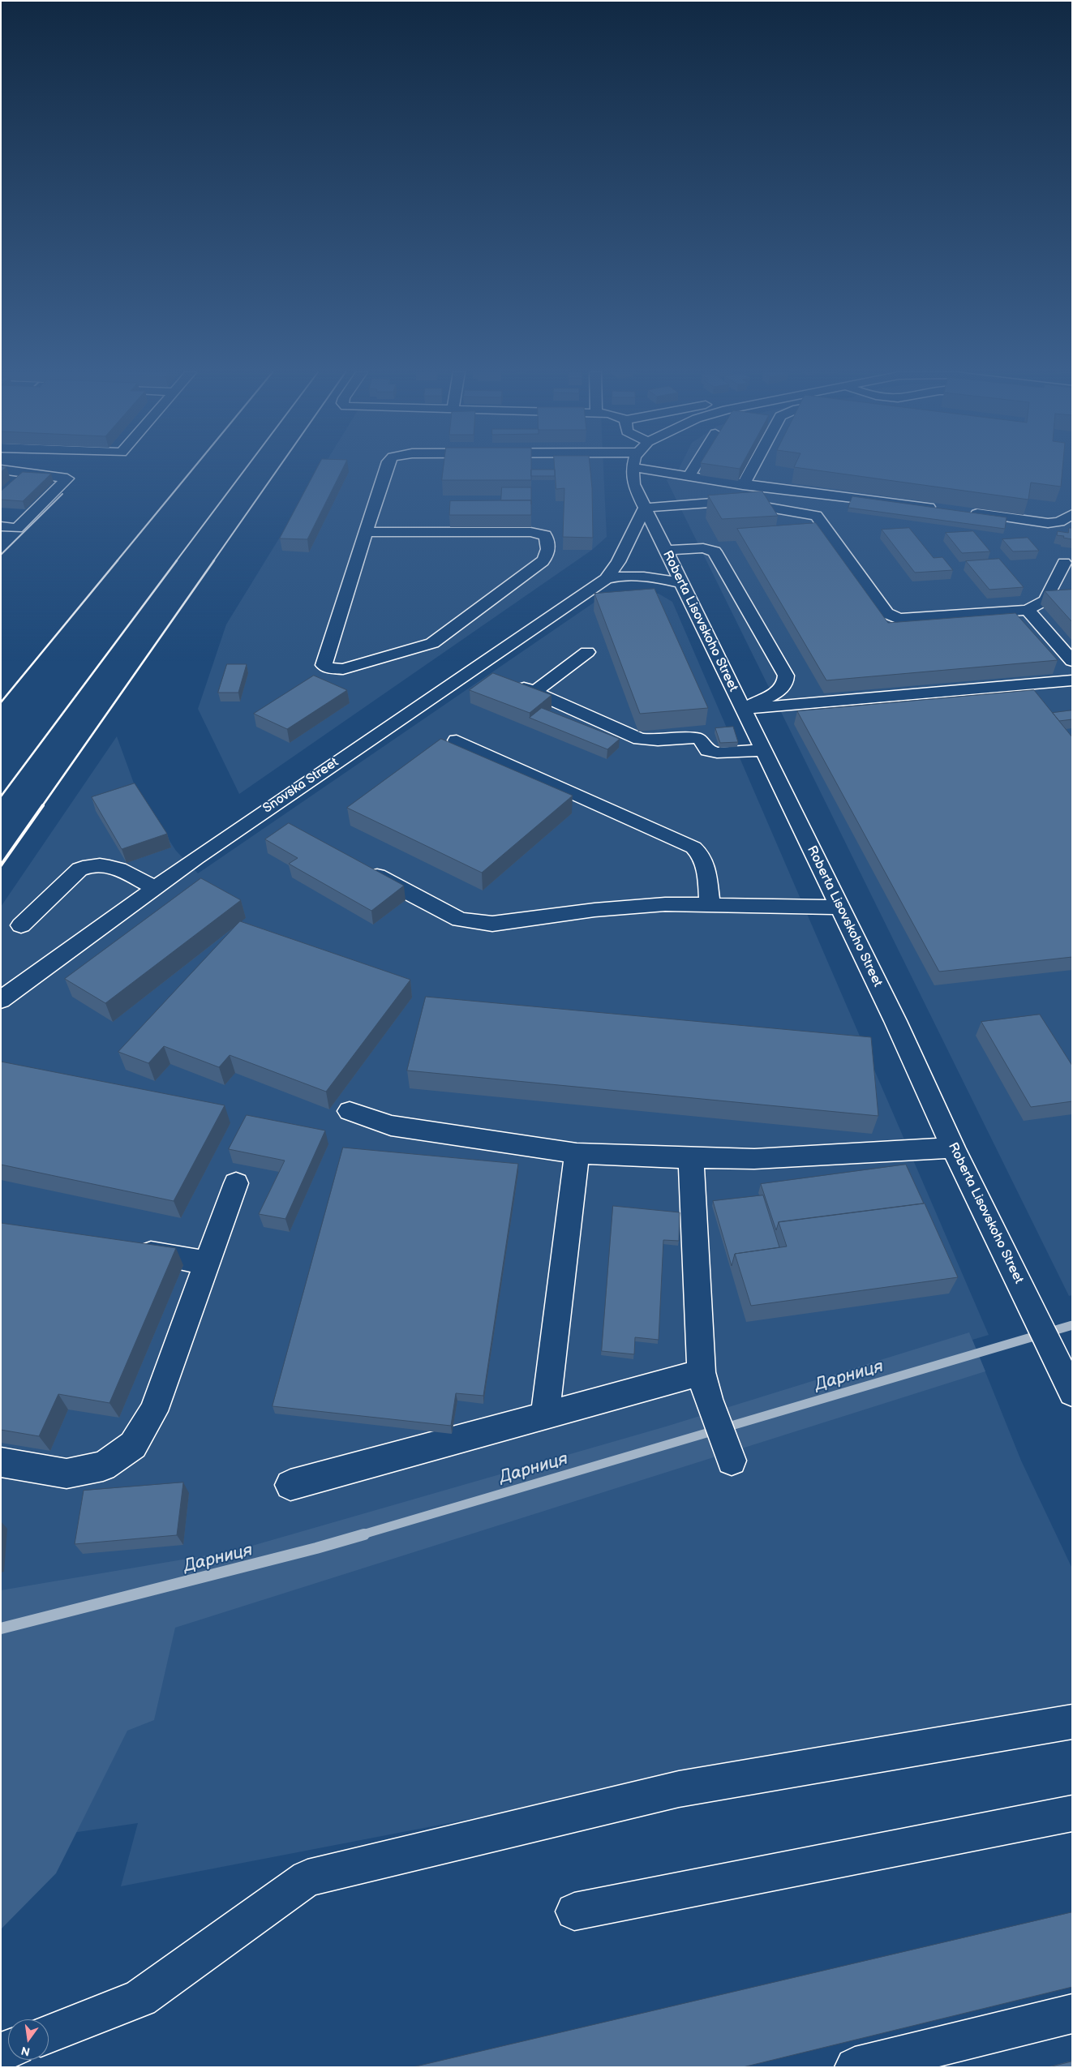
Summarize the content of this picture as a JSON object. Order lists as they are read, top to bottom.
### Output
{
  "streets": {
    "street": ["Roberta Lisovskoho Street", "Snovska Street"]
  },
  "crossings": [
    ["Roberta Lisovskoho Street", "Snovska Street"]
  ],
  "water": ["Дарниця"],
  "north": "bottom"
}
